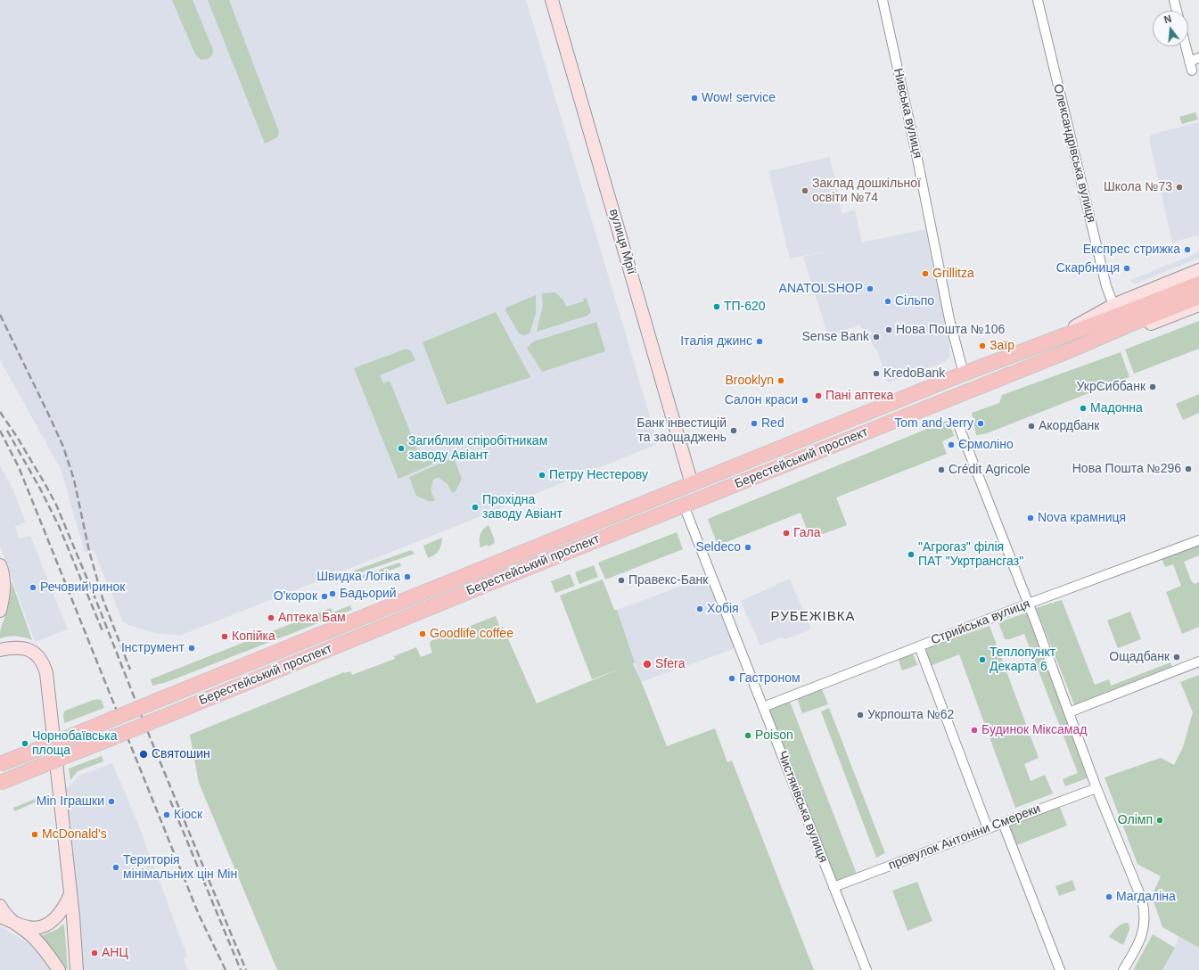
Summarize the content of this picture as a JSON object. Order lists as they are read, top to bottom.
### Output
{
  "streets": {
    "main road": ["вулиця Мрії", "Берестейський проспект"],
    "street": [
      "Нивська вулиця",
      "Олександрівська вулиця",
      "Стрийська вулиця",
      "Чистяківська вулиця",
      "провулок Антоніни Смереки"
    ]
  },
  "crossings": [
    ["Нивська вулиця", "Берестейський проспект"],
    ["Олександрівська вулиця", "Берестейський проспект"],
    ["вулиця Мрії", "Берестейський проспект"],
    ["Берестейський проспект", "Чистяківська вулиця"],
    ["Стрийська вулиця", "Чистяківська вулиця"],
    ["Чистяківська вулиця", "провулок Антоніни Смереки"]
  ],
  "districts": ["РУБЕЖІВКА"],
  "places": [
    "Wow! service",
    "Школа №73",
    "Заклад дошкільної освіти №74",
    "Експрес стрижка",
    "Скарбниця",
    "Grillitza",
    "ANATOLSHOP",
    "Сільпо",
    "ТП-620",
    "Нова Пошта №106",
    "Sense Bank",
    "Італія джинс",
    "Заїр",
    "KredoBank",
    "Brooklyn",
    "УкрСиббанк",
    "Пані аптека",
    "Салон краси",
    "Мадонна",
    "Red",
    "Tom and Jerry",
    "Акордбанк",
    "Банк інвестицій та заощаджень",
    "Єрмоліно",
    "Загиблим спіробітникам заводу Авіант",
    "Нова Пошта №296",
    "Crédit Agricole",
    "Петру Нестерову",
    "Прохідна заводу Авіант",
    "Nova крамниця",
    "Гала",
    "Seldeco",
    "\"Агрогаз\" філія ПАТ \"Укртрансгаз\"",
    "Швидка Логіка",
    "Правекс-Банк",
    "Речовий ринок",
    "Бадьорий",
    "О'корок",
    "Хобія",
    "Аптека Бам",
    "Goodlife coffee",
    "Копійка",
    "Інструмент",
    "Ощадбанк",
    "Теплопункт Декарта 6",
    "Sfera",
    "Гастроном",
    "Укрпошта №62",
    "Будинок Міксамад",
    "Poison",
    "Чорнобаївська площа",
    "Святошин",
    "Min Іграшки",
    "Кіоск",
    "Олімп",
    "McDonald's",
    "Територія мінімальних цін Мін",
    "Магдаліна",
    "АНЦ"
  ],
  "north": "top"
}
